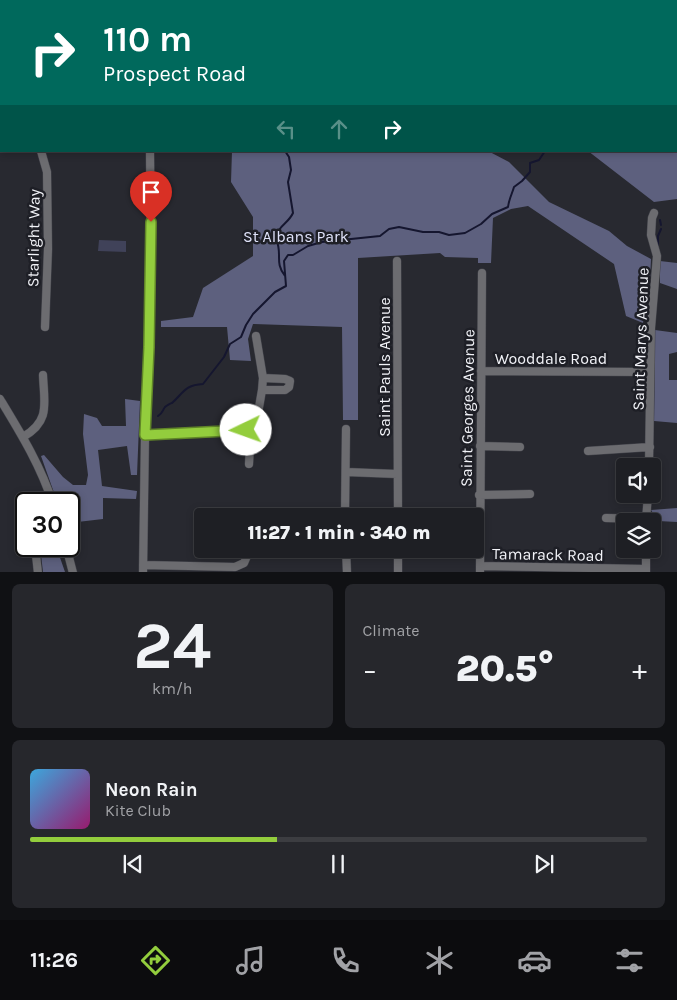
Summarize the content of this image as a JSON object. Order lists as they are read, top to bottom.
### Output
{
  "streets": {
    "street": [
      "Starlight Way",
      "Saint Marys Avenue",
      "Wooddale Road",
      "Saint Pauls Avenue",
      "Saint Georges Avenue",
      "Tamarack Road"
    ]
  },
  "crossings": [
    ["Saint Marys Avenue", "Wooddale Road"],
    ["Wooddale Road", "Saint Georges Avenue"],
    ["Saint Georges Avenue", "Tamarack Road"]
  ],
  "parks": ["St Albans Park"],
  "page": {
    "turn": ["110 m", "Prospect Road"],
    "limit": "30",
    "trip": "11:27 · 1 min · 340 m",
    "tile": [
      ["24", "km/h"],
      "Climate"
    ],
    "heat": ["−", "20.5°", "+"],
    "song": ["Neon Rain", "Kite Club"],
    "tabs": "11:26"
  }
}
